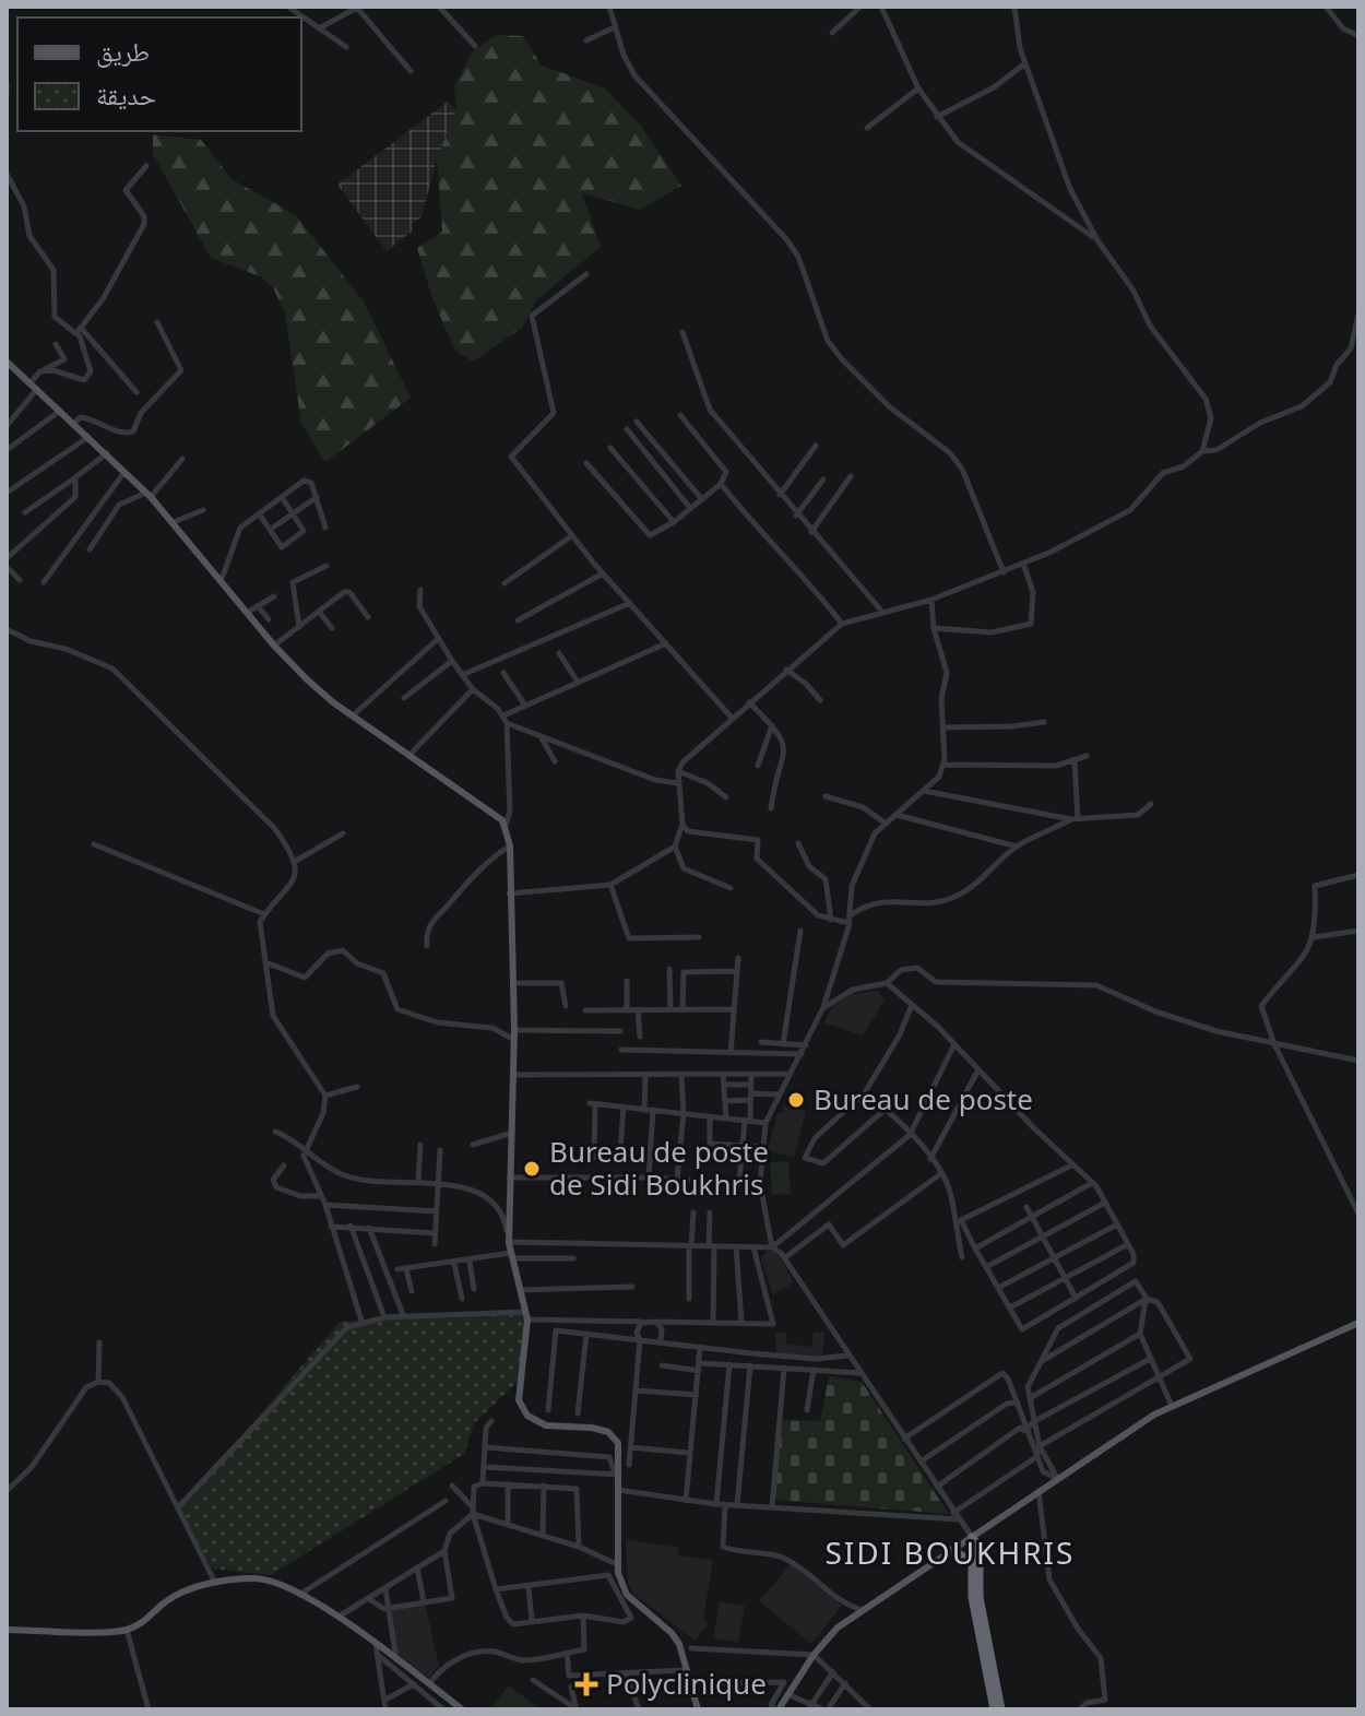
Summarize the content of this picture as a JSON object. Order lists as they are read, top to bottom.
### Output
{
  "districts": ["SIDI BOUKHRIS"],
  "places": {
    "other": ["Bureau de poste", "Bureau de poste de Sidi Boukhris"],
    "health": ["Polyclinique"]
  },
  "legend": ["طريق", "حديقة"]
}
